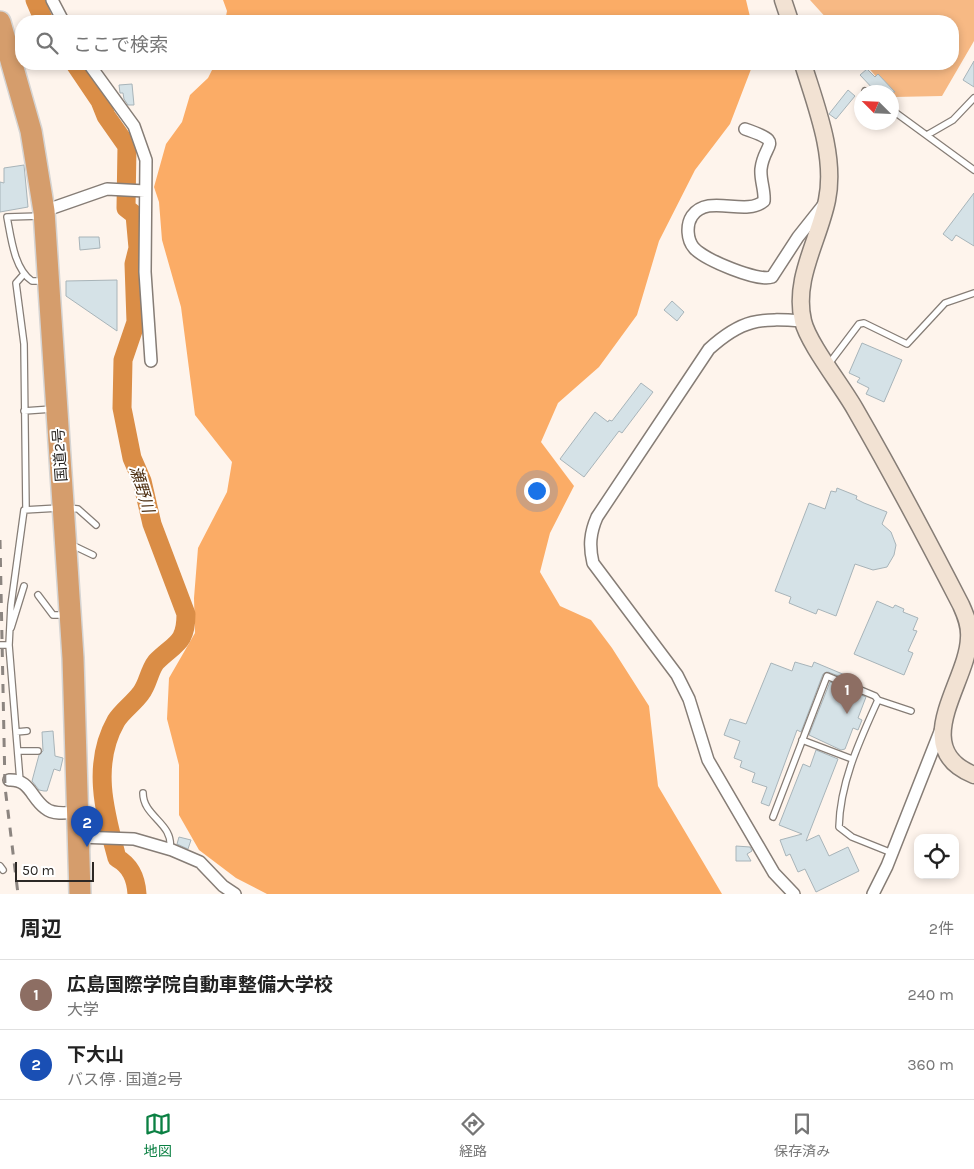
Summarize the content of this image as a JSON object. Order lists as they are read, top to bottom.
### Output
{
  "streets": {
    "highway": ["国道2号"]
  },
  "water": ["瀬野川"],
  "scale_bar": "50 m",
  "north": "top left",
  "page": {
    "search": "ここで検索",
    "pins": ["1", "2"],
    "scale": "50 m",
    "heading": ["周辺", "2件"],
    "list": [
      {
        "mark": "1",
        "name": "広島国際学院自動車整備大学校",
        "note": "大学",
        "value": "240 m"
      },
      {
        "mark": "2",
        "name": "下大山",
        "note": "バス停 · 国道2号",
        "value": "360 m"
      }
    ],
    "nav": ["地図", "経路", "保存済み"]
  }
}
